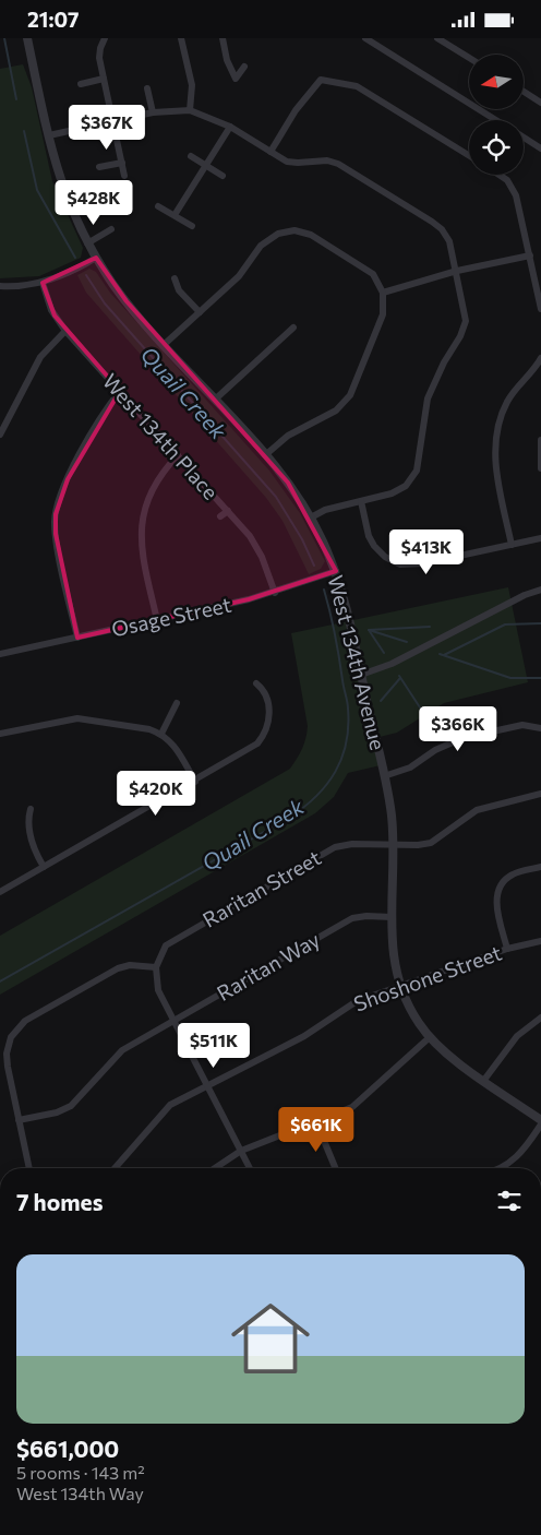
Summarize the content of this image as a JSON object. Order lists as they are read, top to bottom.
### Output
{
  "streets": {
    "street": [
      "West 134th Place",
      "Osage Street",
      "West 134th Avenue",
      "Raritan Street",
      "Raritan Way",
      "Shoshone Street"
    ]
  },
  "crossings": [
    ["West 134th Place", "Osage Street"],
    ["Osage Street", "West 134th Avenue"],
    ["West 134th Avenue", "Raritan Street"],
    ["West 134th Avenue", "Raritan Way"],
    ["West 134th Avenue", "Shoshone Street"]
  ],
  "water": ["Quail Creek"],
  "north": "left",
  "page": {
    "status": "21:07",
    "price": [
      "$367K",
      "$428K",
      "$413K",
      "$366K",
      "$420K",
      "$511K",
      "$661K"
    ],
    "heading": "7 homes",
    "list": [
      {
        "name": "$661,000",
        "note": "5 rooms · 143 m² · West 134th Way"
      }
    ]
  }
}
